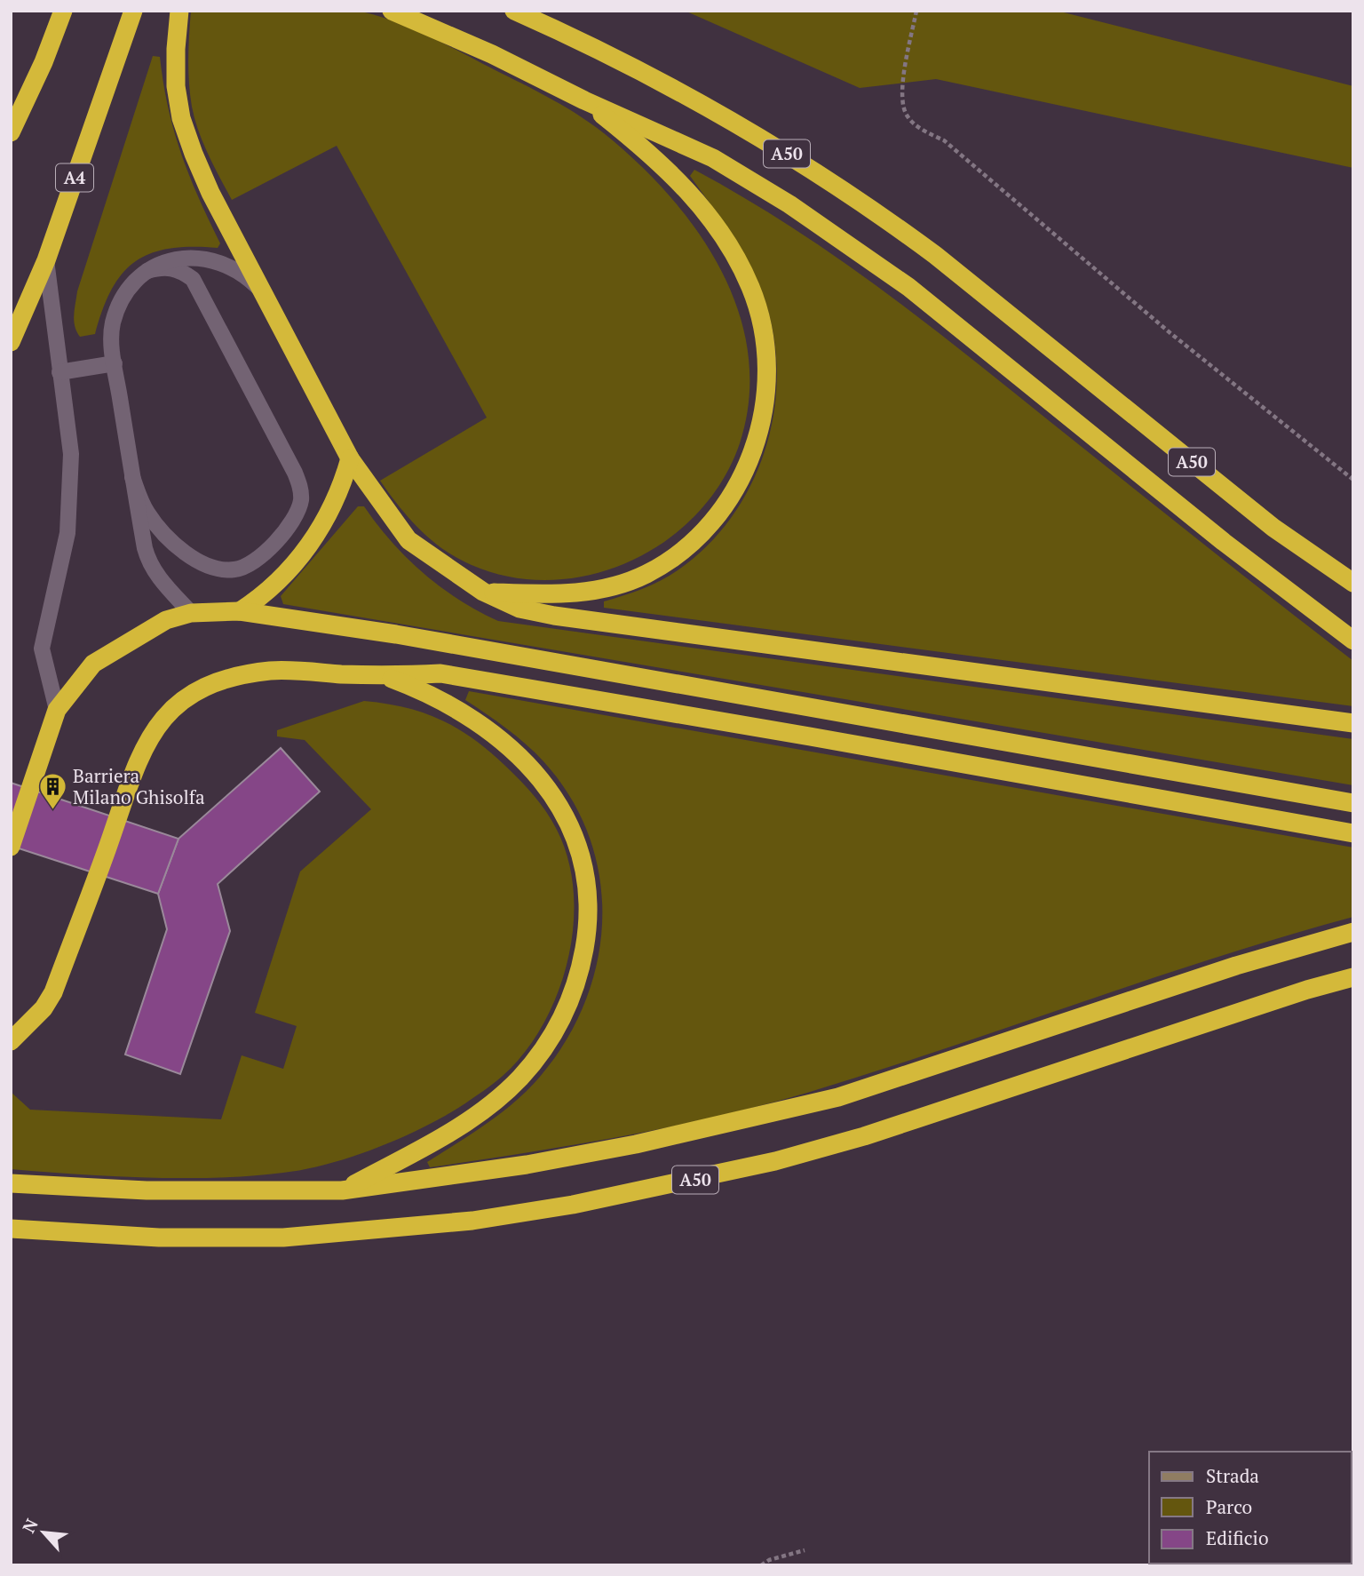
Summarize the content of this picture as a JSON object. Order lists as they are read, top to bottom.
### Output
{
  "streets": {
    "highway": ["A50", "A4"]
  },
  "places": {
    "building": ["Barriera Milano Ghisolfa"]
  },
  "legend": ["Strada", "Parco", "Edificio"],
  "north": "top left"
}
